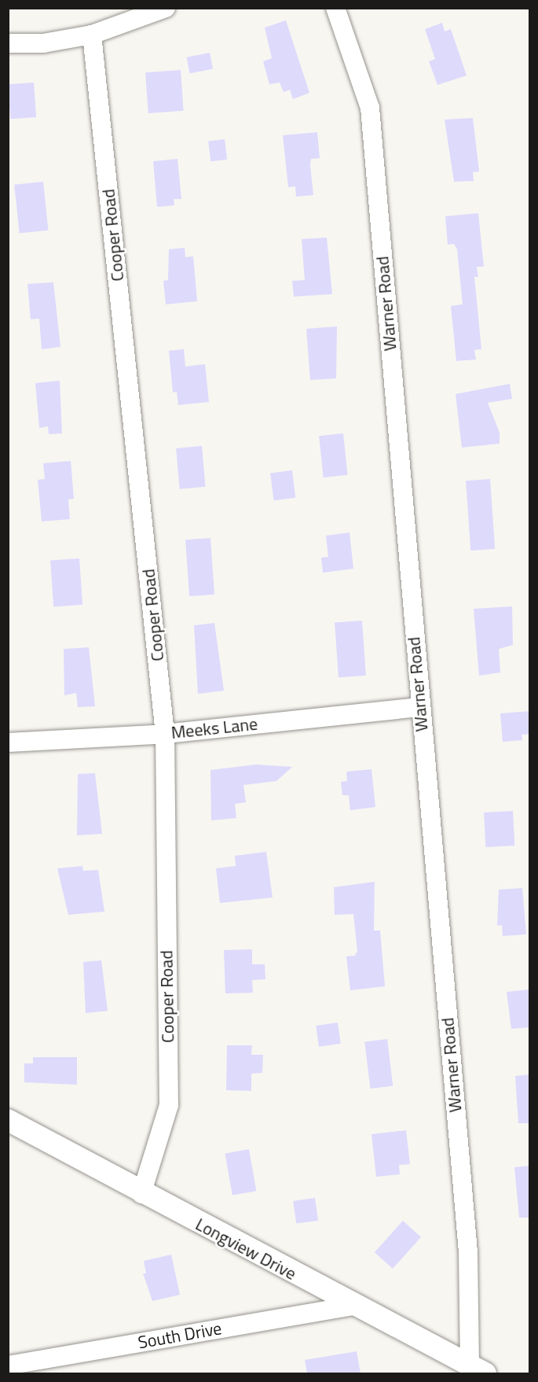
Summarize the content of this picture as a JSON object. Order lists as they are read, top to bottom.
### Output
{
  "streets": {
    "street": [
      "Cooper Road",
      "Warner Road",
      "Meeks Lane",
      "Longview Drive",
      "South Drive"
    ]
  },
  "crossings": [
    ["Cooper Road", "Meeks Lane"],
    ["Cooper Road", "Longview Drive"],
    ["Warner Road", "Meeks Lane"],
    ["Warner Road", "Longview Drive"],
    ["Longview Drive", "South Drive"]
  ]
}
